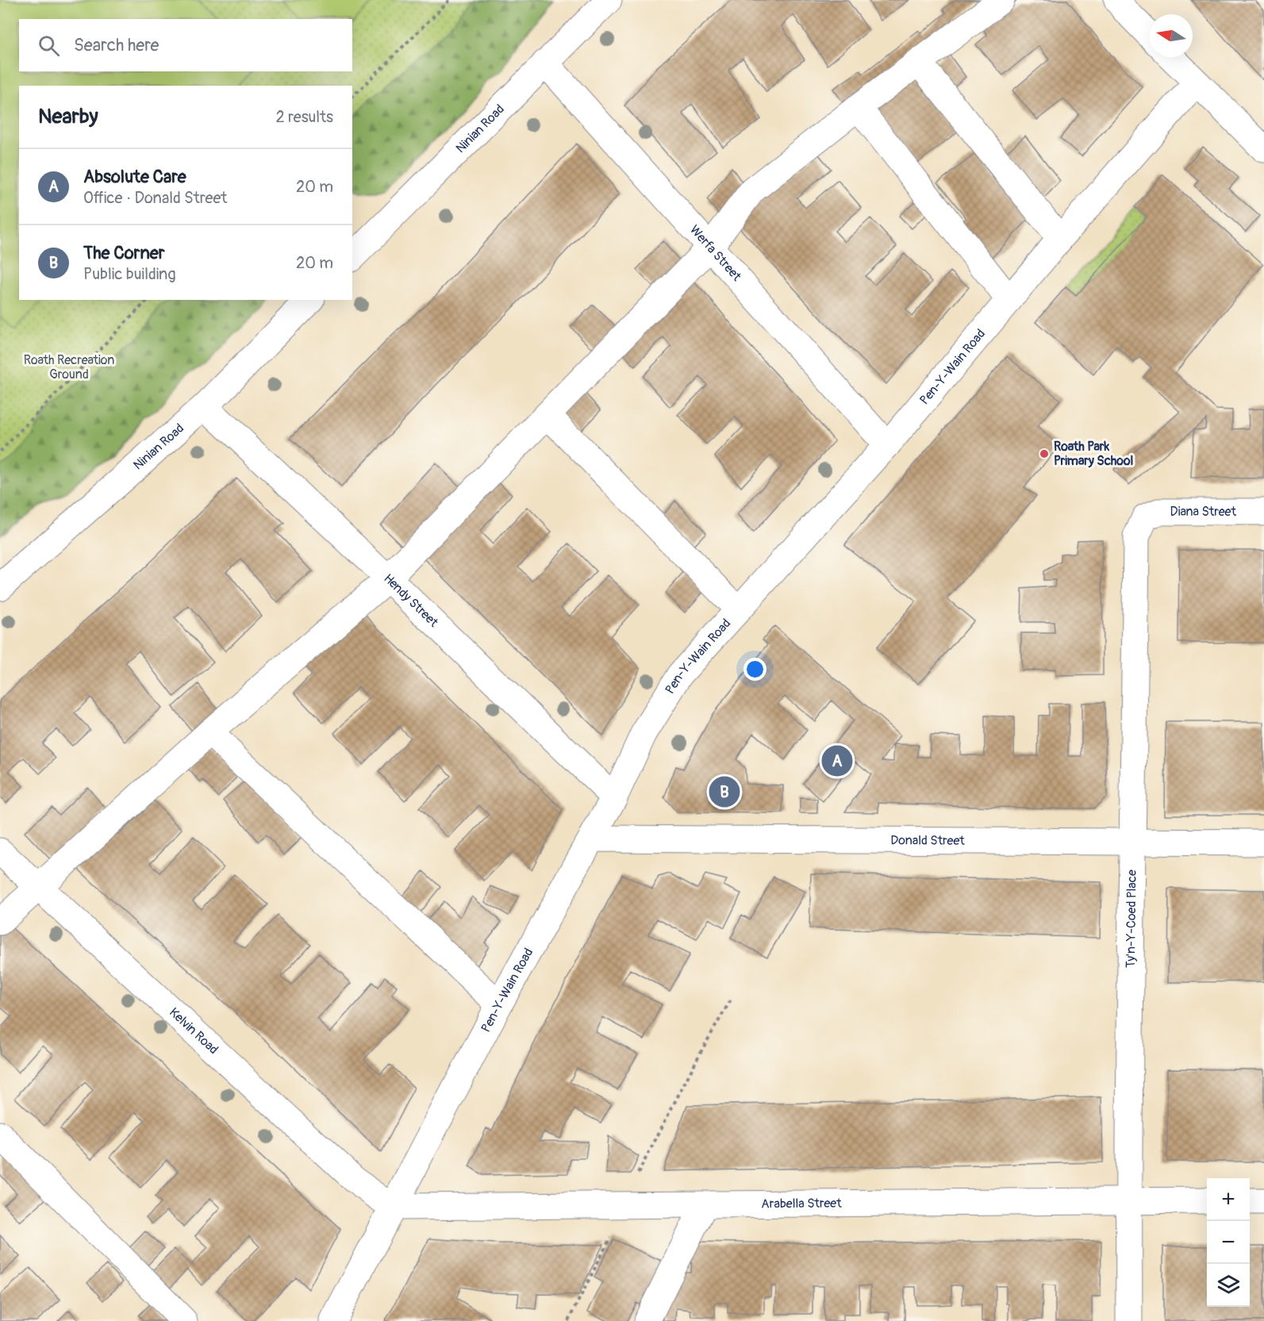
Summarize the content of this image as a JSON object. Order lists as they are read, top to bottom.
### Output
{
  "streets": {
    "street": [
      "Ninian Road",
      "Werfa Street",
      "Pen-Y-Wain Road",
      "Diana Street",
      "Hendy Street",
      "Donald Street",
      "Ty'n-Y-Coed Place",
      "Kelvin Road",
      "Arabella Street"
    ]
  },
  "crossings": [
    ["Ninian Road", "Werfa Street"],
    ["Ninian Road", "Hendy Street"],
    ["Werfa Street", "Pen-Y-Wain Road"],
    ["Pen-Y-Wain Road", "Hendy Street"],
    ["Pen-Y-Wain Road", "Donald Street"],
    ["Pen-Y-Wain Road", "Kelvin Road"],
    ["Pen-Y-Wain Road", "Arabella Street"],
    ["Diana Street", "Ty'n-Y-Coed Place"],
    ["Donald Street", "Ty'n-Y-Coed Place"],
    ["Ty'n-Y-Coed Place", "Arabella Street"],
    ["Kelvin Road", "Arabella Street"]
  ],
  "parks": ["Roath Recreation Ground"],
  "places": ["Roath Park Primary School"],
  "north": "left",
  "page": {
    "search": "Search here",
    "heading": ["Nearby", "2 results"],
    "list": [
      {
        "mark": "A",
        "name": "Absolute Care",
        "note": "Office · Donald Street",
        "value": "20 m"
      },
      {
        "mark": "B",
        "name": "The Corner",
        "note": "Public building",
        "value": "20 m"
      }
    ],
    "pins": ["A", "B"],
    "map_buttons": ["+", "−"]
  }
}
